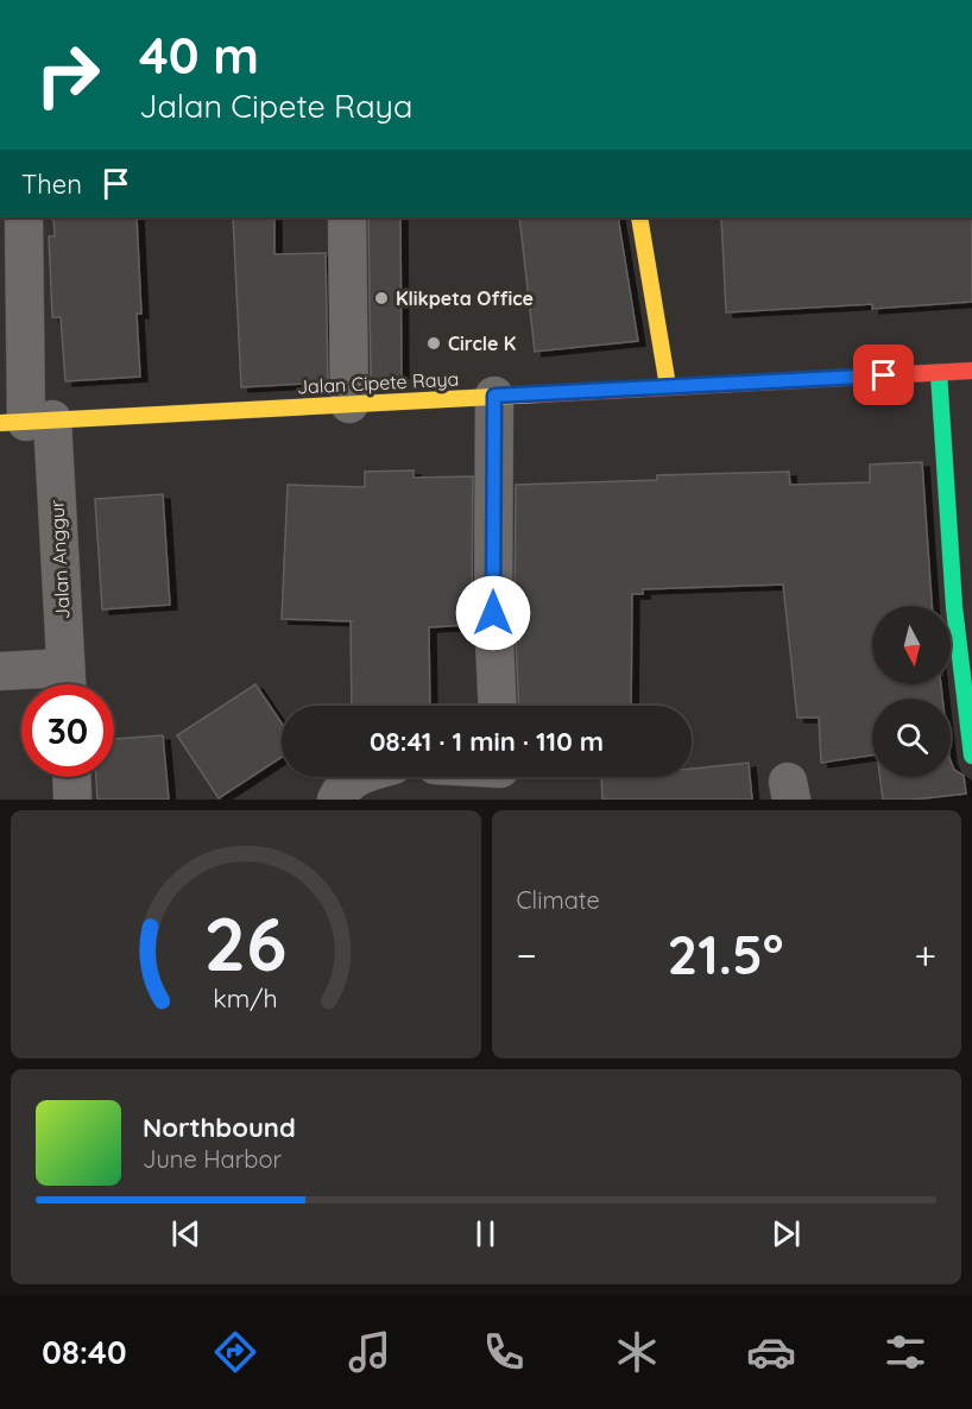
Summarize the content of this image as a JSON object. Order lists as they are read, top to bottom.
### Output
{
  "streets": {
    "main road": ["Jalan Cipete Raya"],
    "street": ["Jalan Anggur"]
  },
  "crossings": [
    ["Jalan Cipete Raya", "Jalan Anggur"]
  ],
  "places": ["Klikpeta Office", "Circle K"],
  "north": "bottom",
  "page": {
    "turn": ["40 m", "Jalan Cipete Raya"],
    "then": "Then",
    "limit": "30",
    "trip": "08:41 · 1 min · 110 m",
    "tile": "Climate",
    "heat": ["−", "21.5°", "+"],
    "song": ["Northbound", "June Harbor"],
    "tabs": "08:40",
    "gauge": ["26", "km/h"]
  }
}
